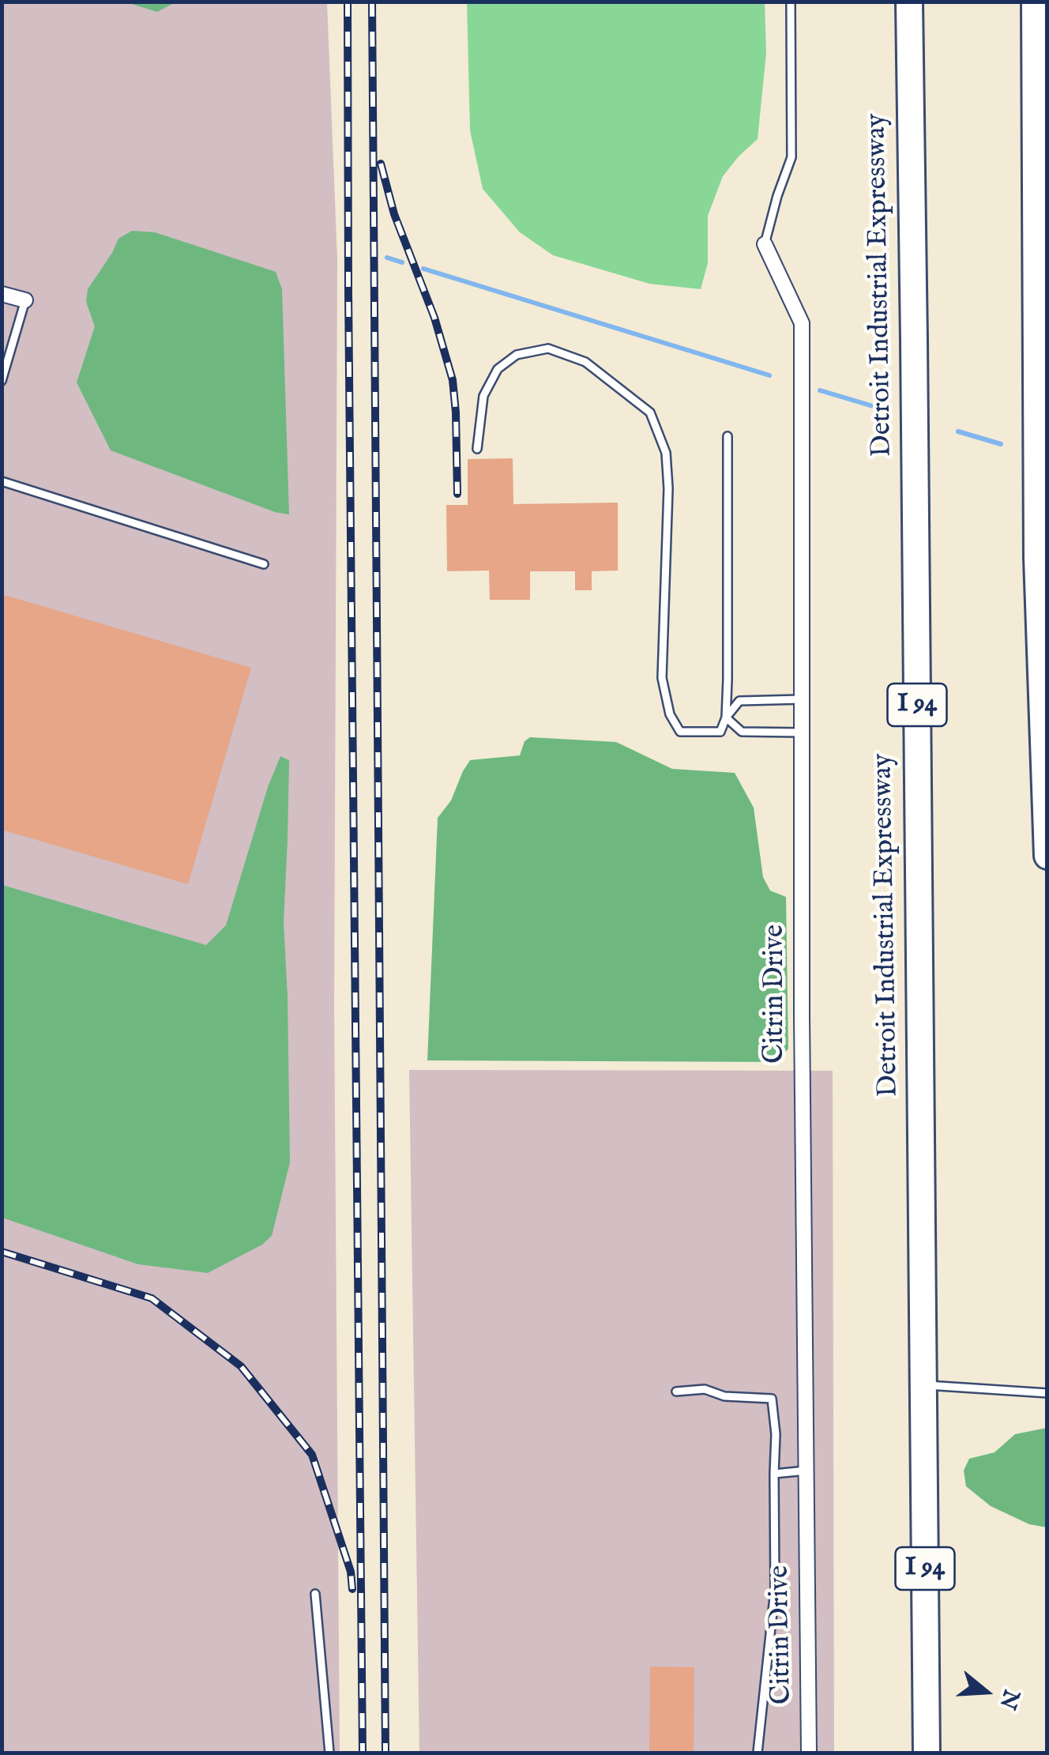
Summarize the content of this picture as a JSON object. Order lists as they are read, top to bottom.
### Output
{
  "streets": {
    "highway": ["Detroit Industrial Expressway", "I 94"],
    "street": ["Citrin Drive"]
  },
  "north": "right"
}
